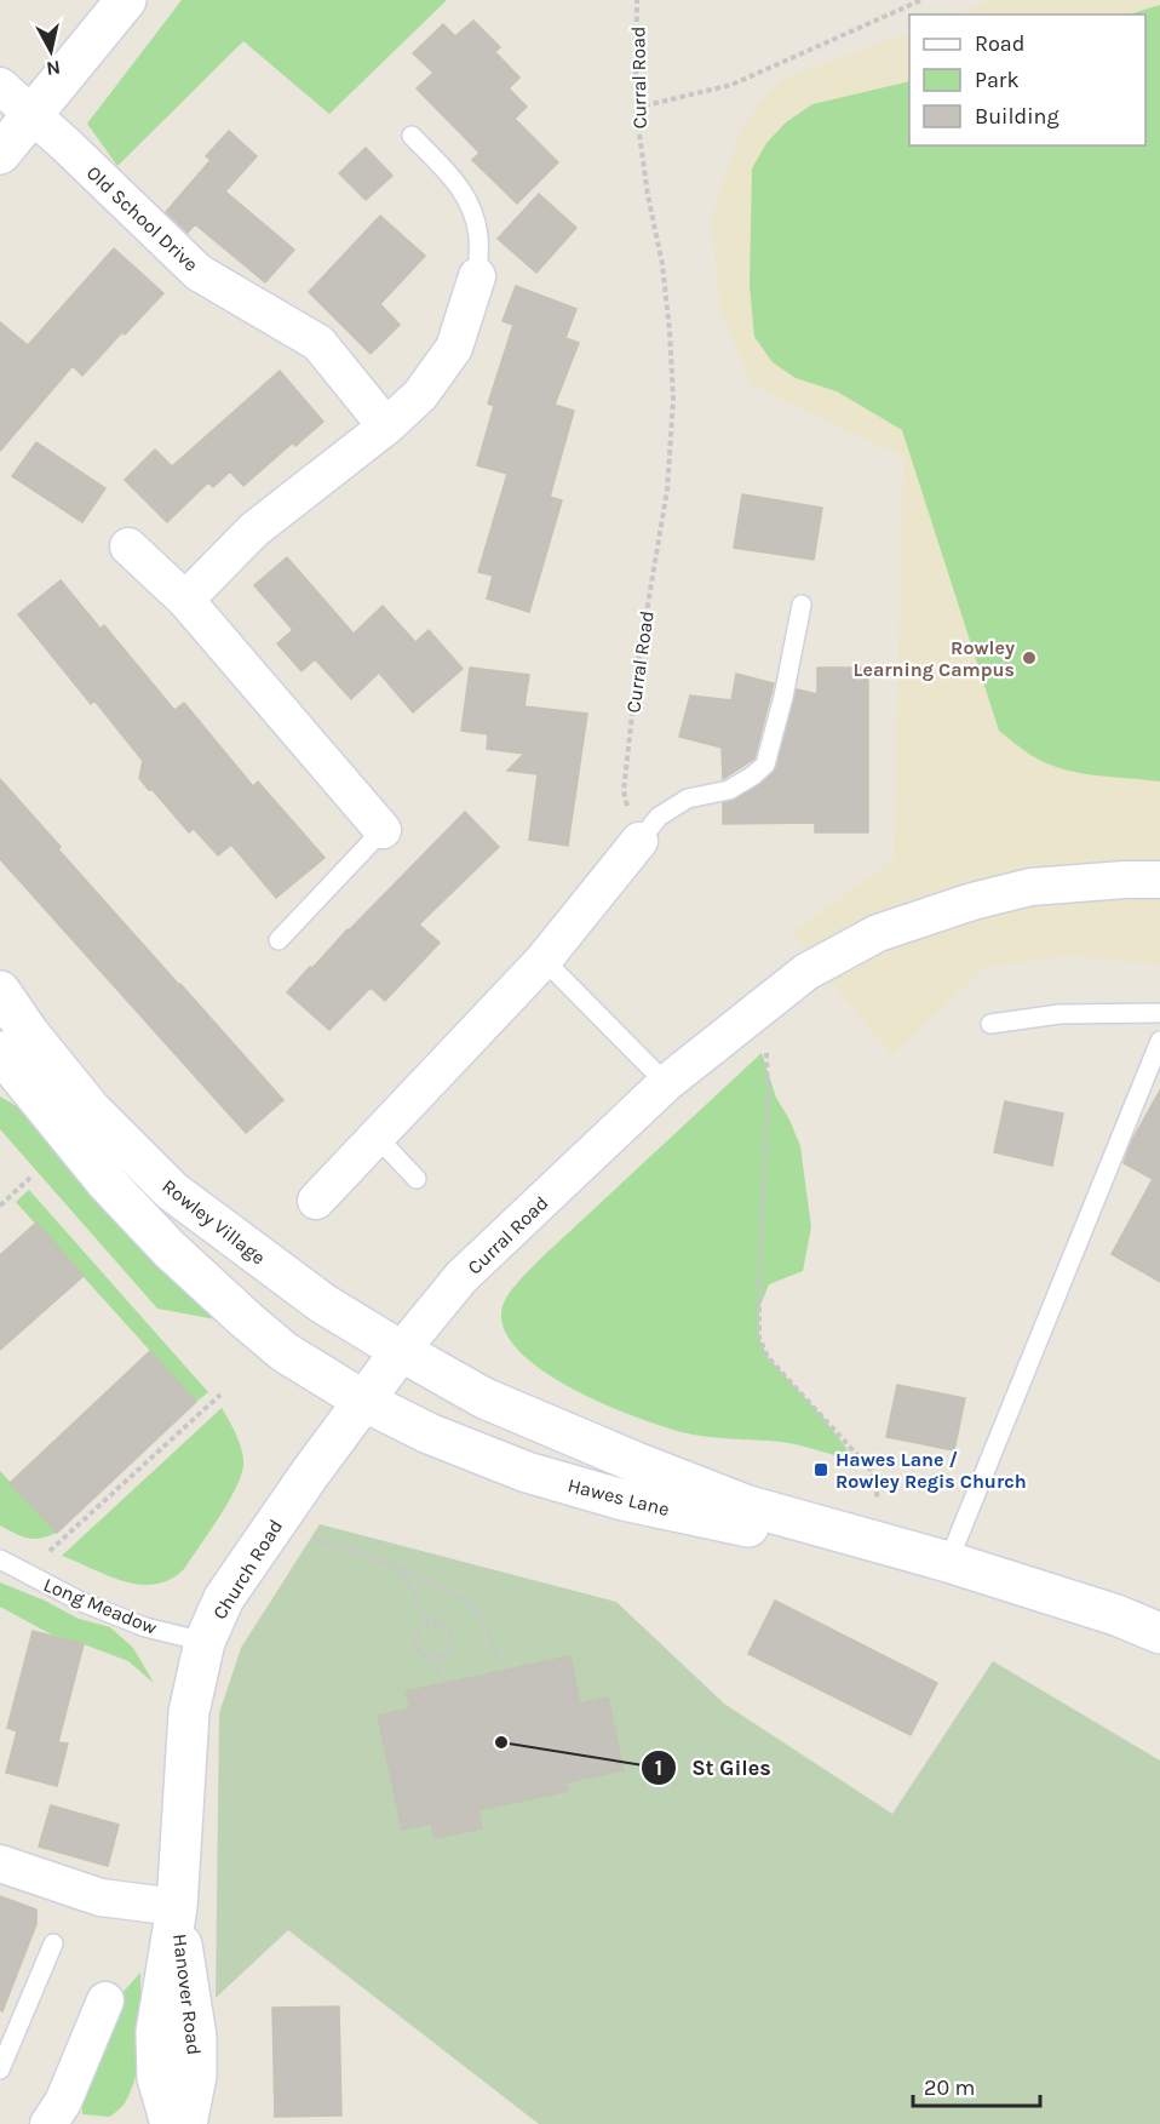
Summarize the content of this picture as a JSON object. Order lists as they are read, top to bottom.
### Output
{
  "streets": {
    "main road": [
      "Rowley Village",
      "Hawes Lane",
      "Church Road",
      "Hanover Road"
    ],
    "street": ["Curral Road", "Old School Drive"],
    "lane": ["Long Meadow"]
  },
  "crossings": [
    ["Curral Road", "Rowley Village"],
    ["Curral Road", "Hawes Lane"],
    ["Curral Road", "Church Road"],
    ["Rowley Village", "Hawes Lane"],
    ["Rowley Village", "Church Road"],
    ["Hawes Lane", "Church Road"],
    ["Church Road", "Long Meadow"],
    ["Church Road", "Hanover Road"]
  ],
  "places": {
    "other": ["Rowley Learning Campus", "St Giles"],
    "transit": ["Hawes Lane / Rowley Regis Church"]
  },
  "legend": ["Road", "Park", "Building"],
  "scale_bar": "20 m",
  "north": "bottom"
}
